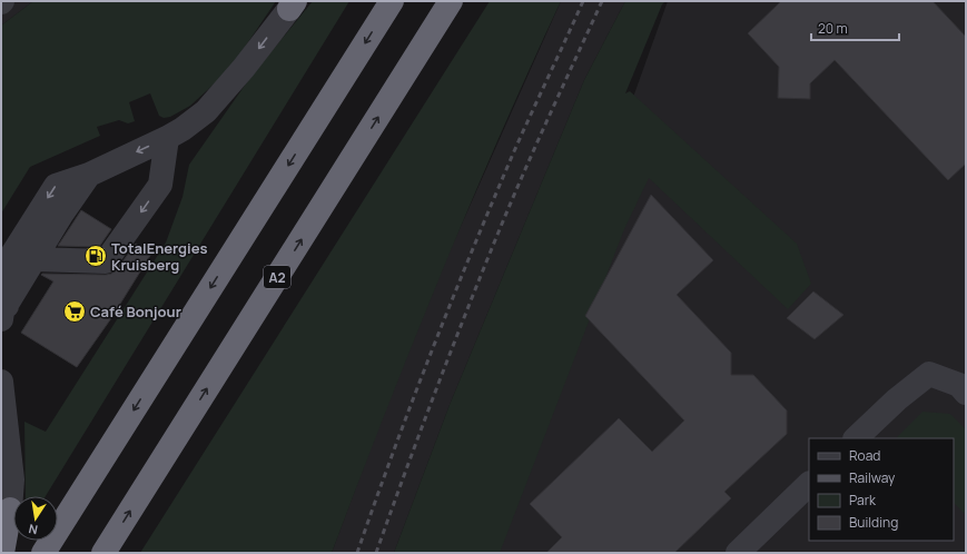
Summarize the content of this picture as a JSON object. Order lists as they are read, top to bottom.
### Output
{
  "streets": {
    "highway": ["A2"]
  },
  "places": {
    "fuel station": ["TotalEnergies Kruisberg"],
    "supermarket": ["Café Bonjour"]
  },
  "legend": [
    "Road",
    "Railway",
    "Park",
    "Building"
  ],
  "scale_bar": "20 m",
  "north": "bottom"
}
